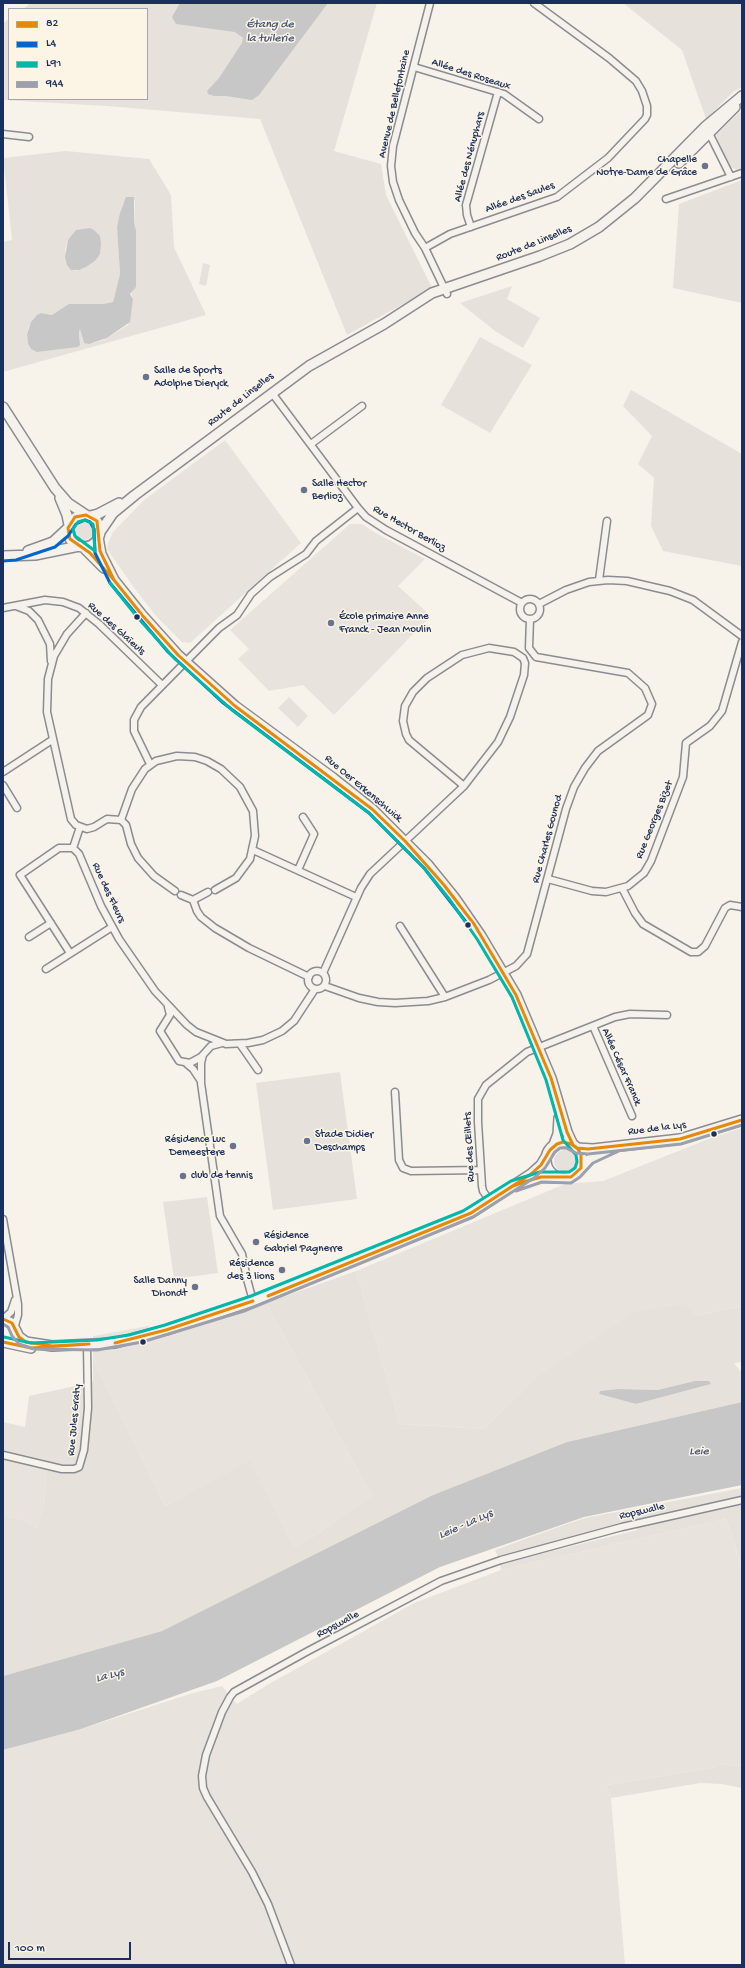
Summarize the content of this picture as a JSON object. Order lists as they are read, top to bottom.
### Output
{
  "streets": {
    "street": [
      "Allée des Roseaux",
      "Avenue de Bellefontaine",
      "Allée des Nénuphars",
      "Allée des Saules",
      "Route de Linselles",
      "Rue Hector Berlioz",
      "Rue des Glaïeuls",
      "Rue Oer Erkenschwick",
      "Rue Georges Bizet",
      "Rue Charles Gounod",
      "Rue des Fleurs",
      "Allée César Franck",
      "Rue de la Lys",
      "Rue des Œillets",
      "Rue Jules Graty",
      "Ropswalle"
    ]
  },
  "crossings": [
    ["Allée des Roseaux", "Avenue de Bellefontaine"],
    ["Allée des Roseaux", "Allée des Nénuphars"],
    ["Avenue de Bellefontaine", "Allée des Saules"],
    ["Avenue de Bellefontaine", "Route de Linselles"],
    ["Allée des Nénuphars", "Allée des Saules"],
    ["Route de Linselles", "Rue Hector Berlioz"],
    ["Route de Linselles", "Rue Oer Erkenschwick"],
    ["Rue Hector Berlioz", "Rue Charles Gounod"],
    ["Rue Oer Erkenschwick", "Rue Charles Gounod"],
    ["Rue Oer Erkenschwick", "Rue de la Lys"],
    ["Rue Oer Erkenschwick", "Rue des Œillets"],
    ["Rue Georges Bizet", "Rue Charles Gounod"],
    ["Rue Charles Gounod", "Rue des Fleurs"],
    ["Allée César Franck", "Rue des Œillets"]
  ],
  "water": [
    "Étang de la tuilerie",
    "Leie",
    "Leie - La Lys",
    "La Lys"
  ],
  "places": [
    "Chapelle Notre-Dame de Grâce",
    "Salle de Sports Adolphe Dieryck",
    "Salle Hector Berlioz",
    "École primaire Anne Franck - Jean Moulin",
    "Stade Didier Deschamps",
    "Résidence Luc Demeestere",
    "club de tennis",
    "Résidence Gabriel Pagnerre",
    "Résidence des 3 lions",
    "Salle Danny Dhondt"
  ],
  "lines": [
    "transit line 82",
    "transit line L4",
    "transit line L91",
    "transit line 944"
  ],
  "legend": [
    "82",
    "L4",
    "L91",
    "944"
  ],
  "scale_bar": "100 m"
}
